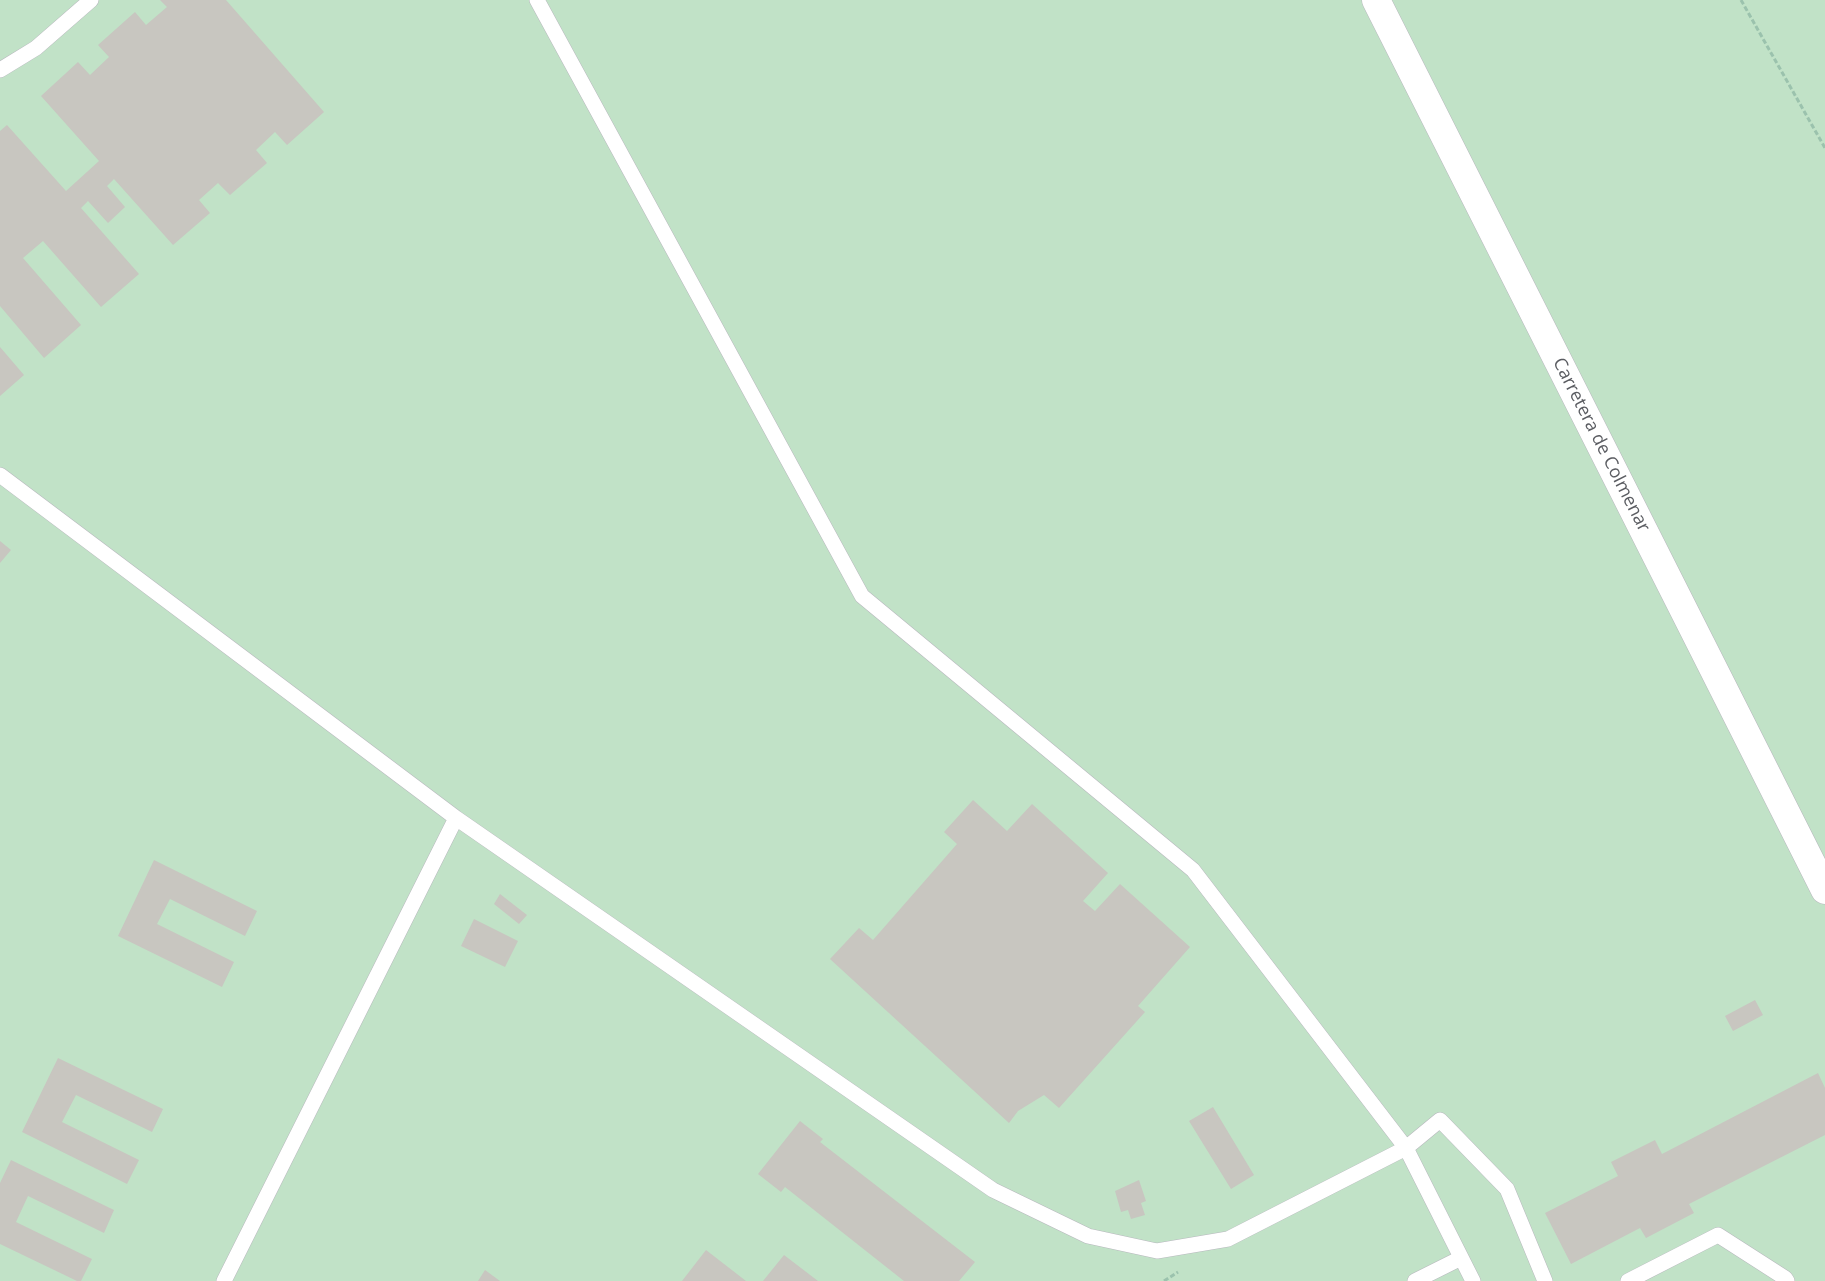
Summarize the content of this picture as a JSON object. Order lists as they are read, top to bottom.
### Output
{
  "streets": {
    "street": ["Carretera de Colmenar"]
  }
}
